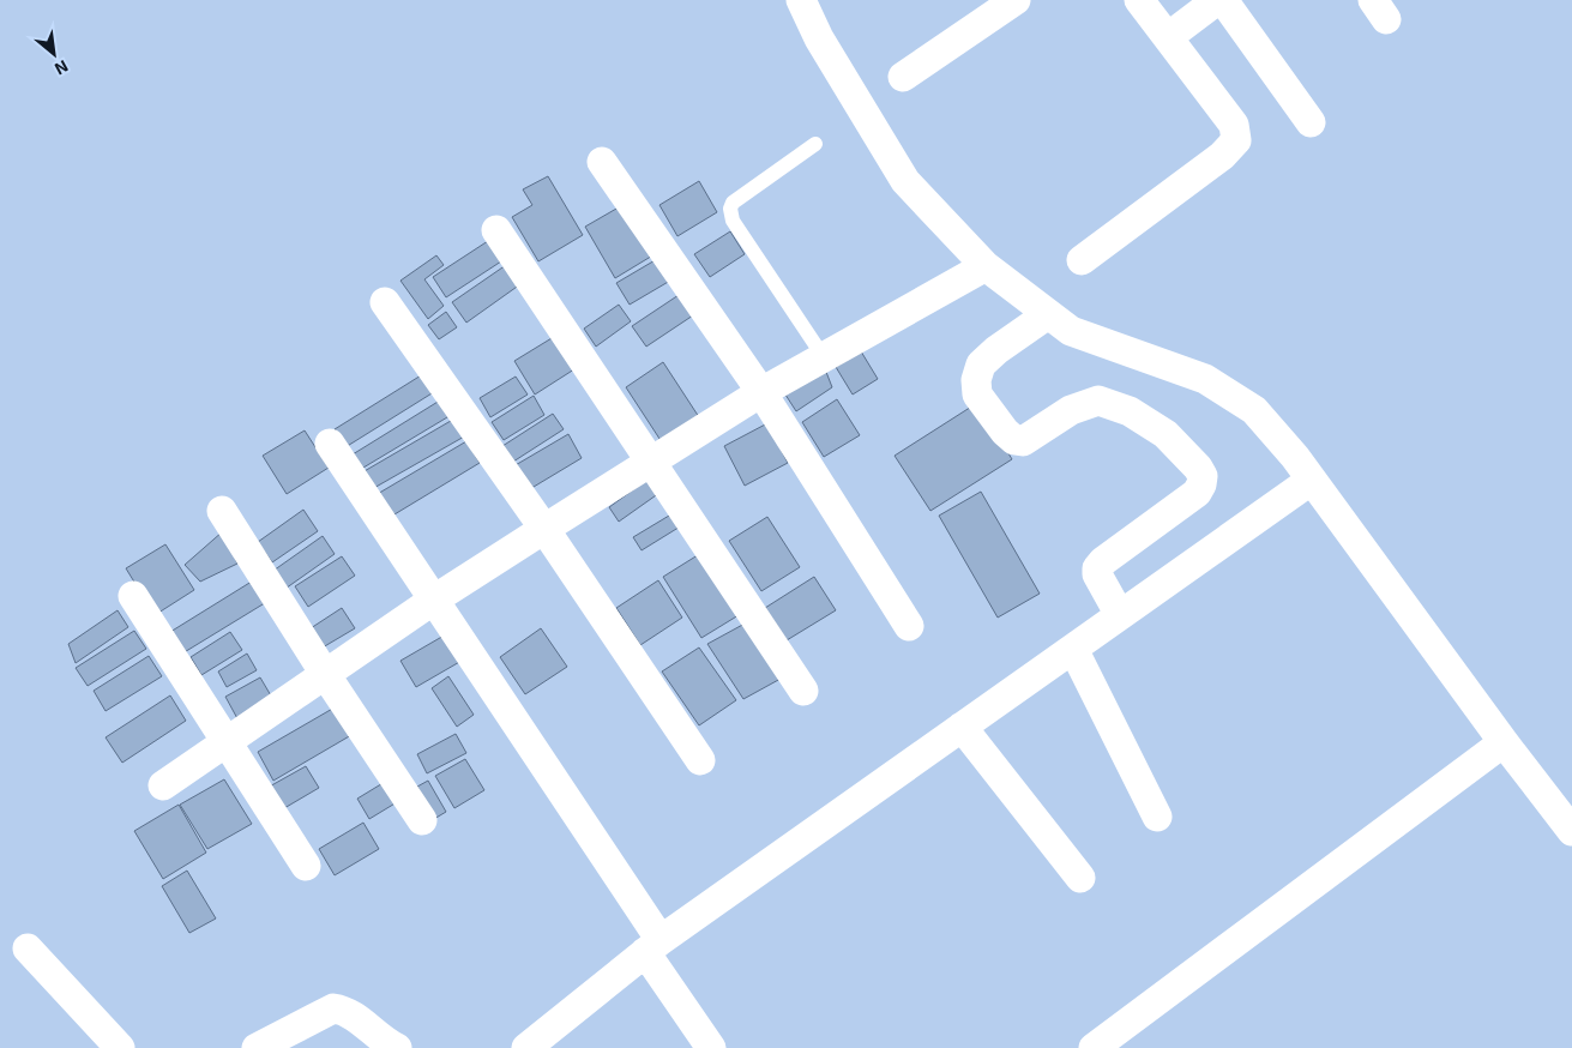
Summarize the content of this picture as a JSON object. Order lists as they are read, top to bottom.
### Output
{
  "north": "bottom right"
}
